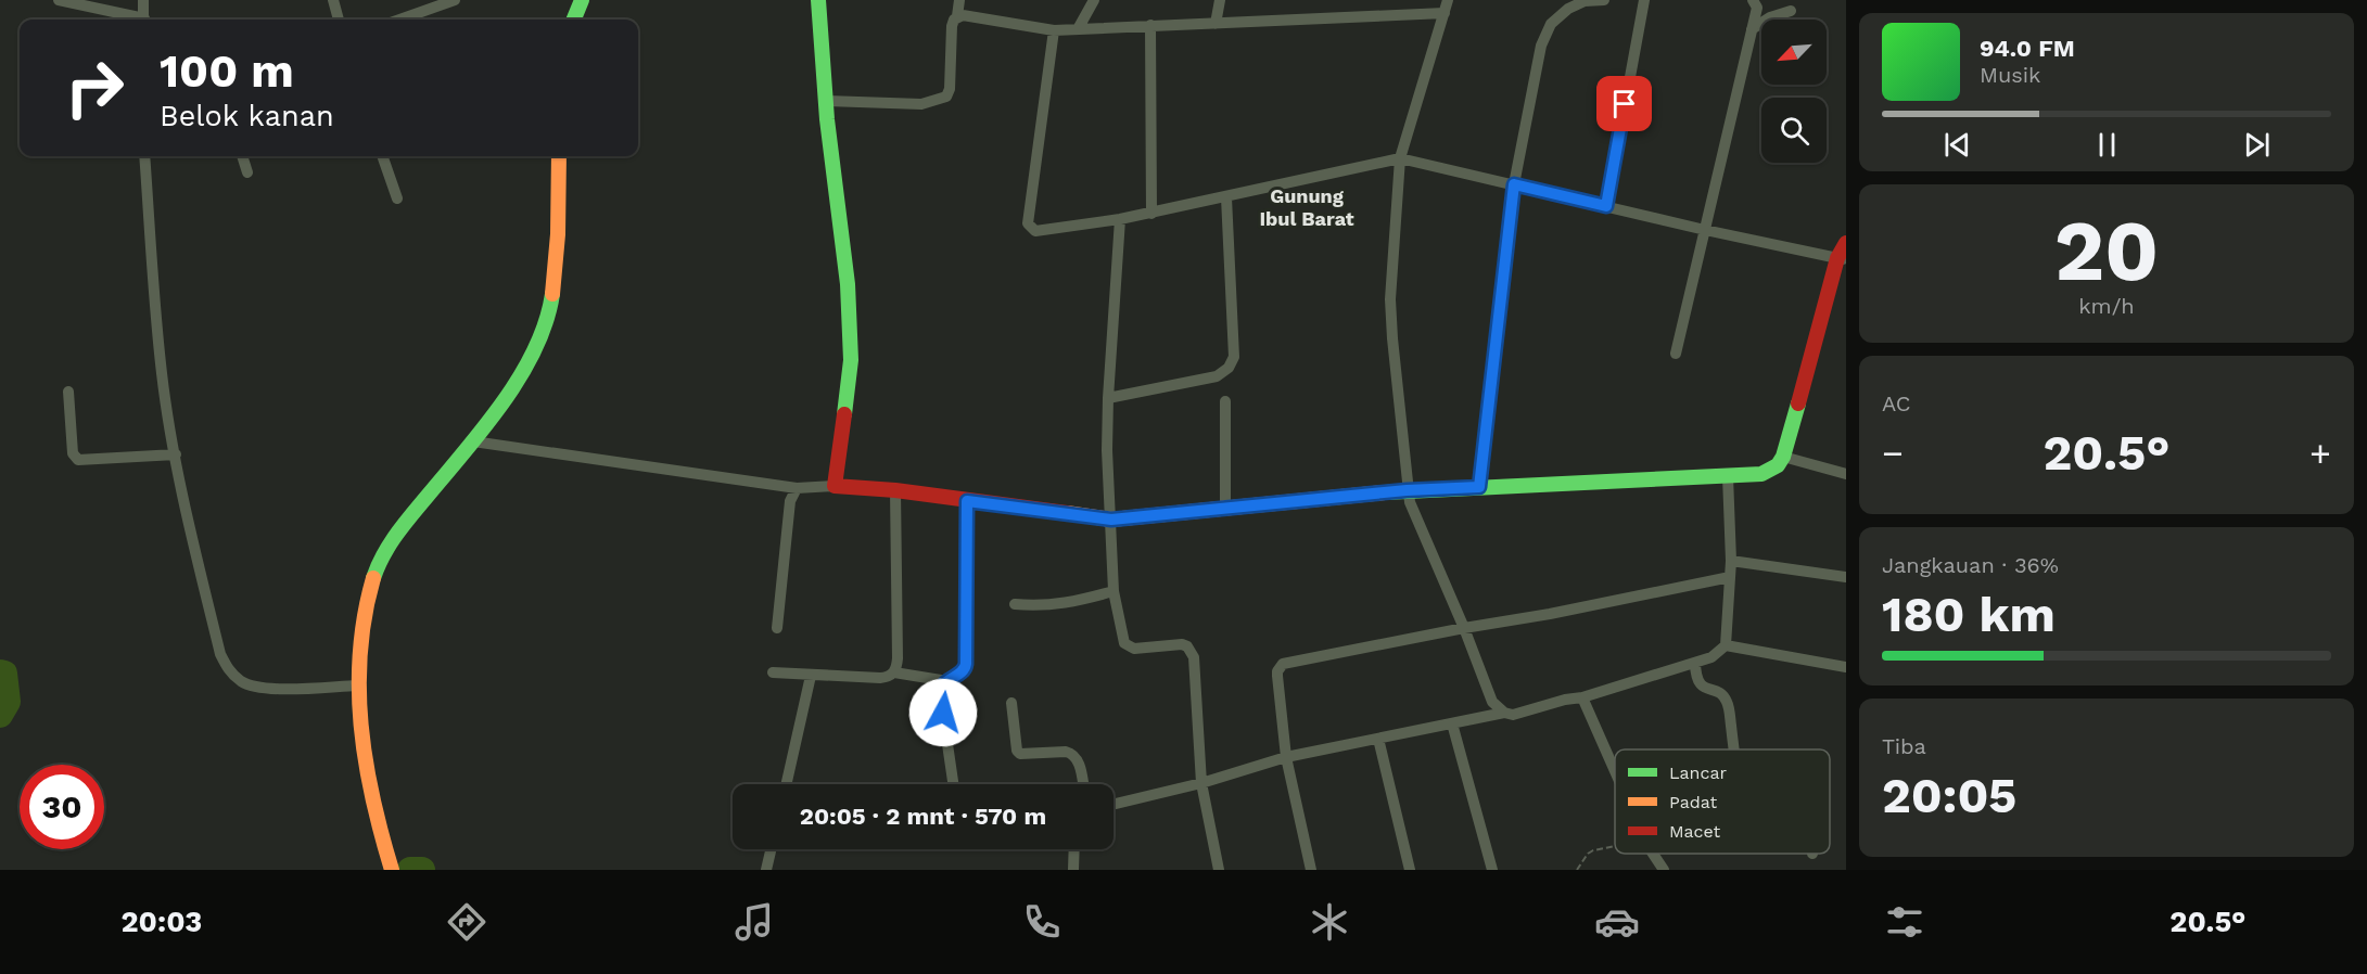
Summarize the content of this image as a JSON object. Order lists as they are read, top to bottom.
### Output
{
  "districts": ["Gunung Ibul Barat"],
  "legend": ["Lancar", "Padat", "Macet"],
  "north": "bottom left",
  "page": {
    "turn": ["100 m", "Belok kanan"],
    "song": ["94.0 FM", "Musik"],
    "tile": [
      ["20", "km/h"],
      "AC",
      ["Jangkauan · 36%", "180 km"],
      ["Tiba", "20:05"]
    ],
    "heat": ["−", "20.5°", "+"],
    "limit": "30",
    "trip": "20:05 · 2 mnt · 570 m",
    "tabs": ["20:03", "20.5°"]
  }
}
